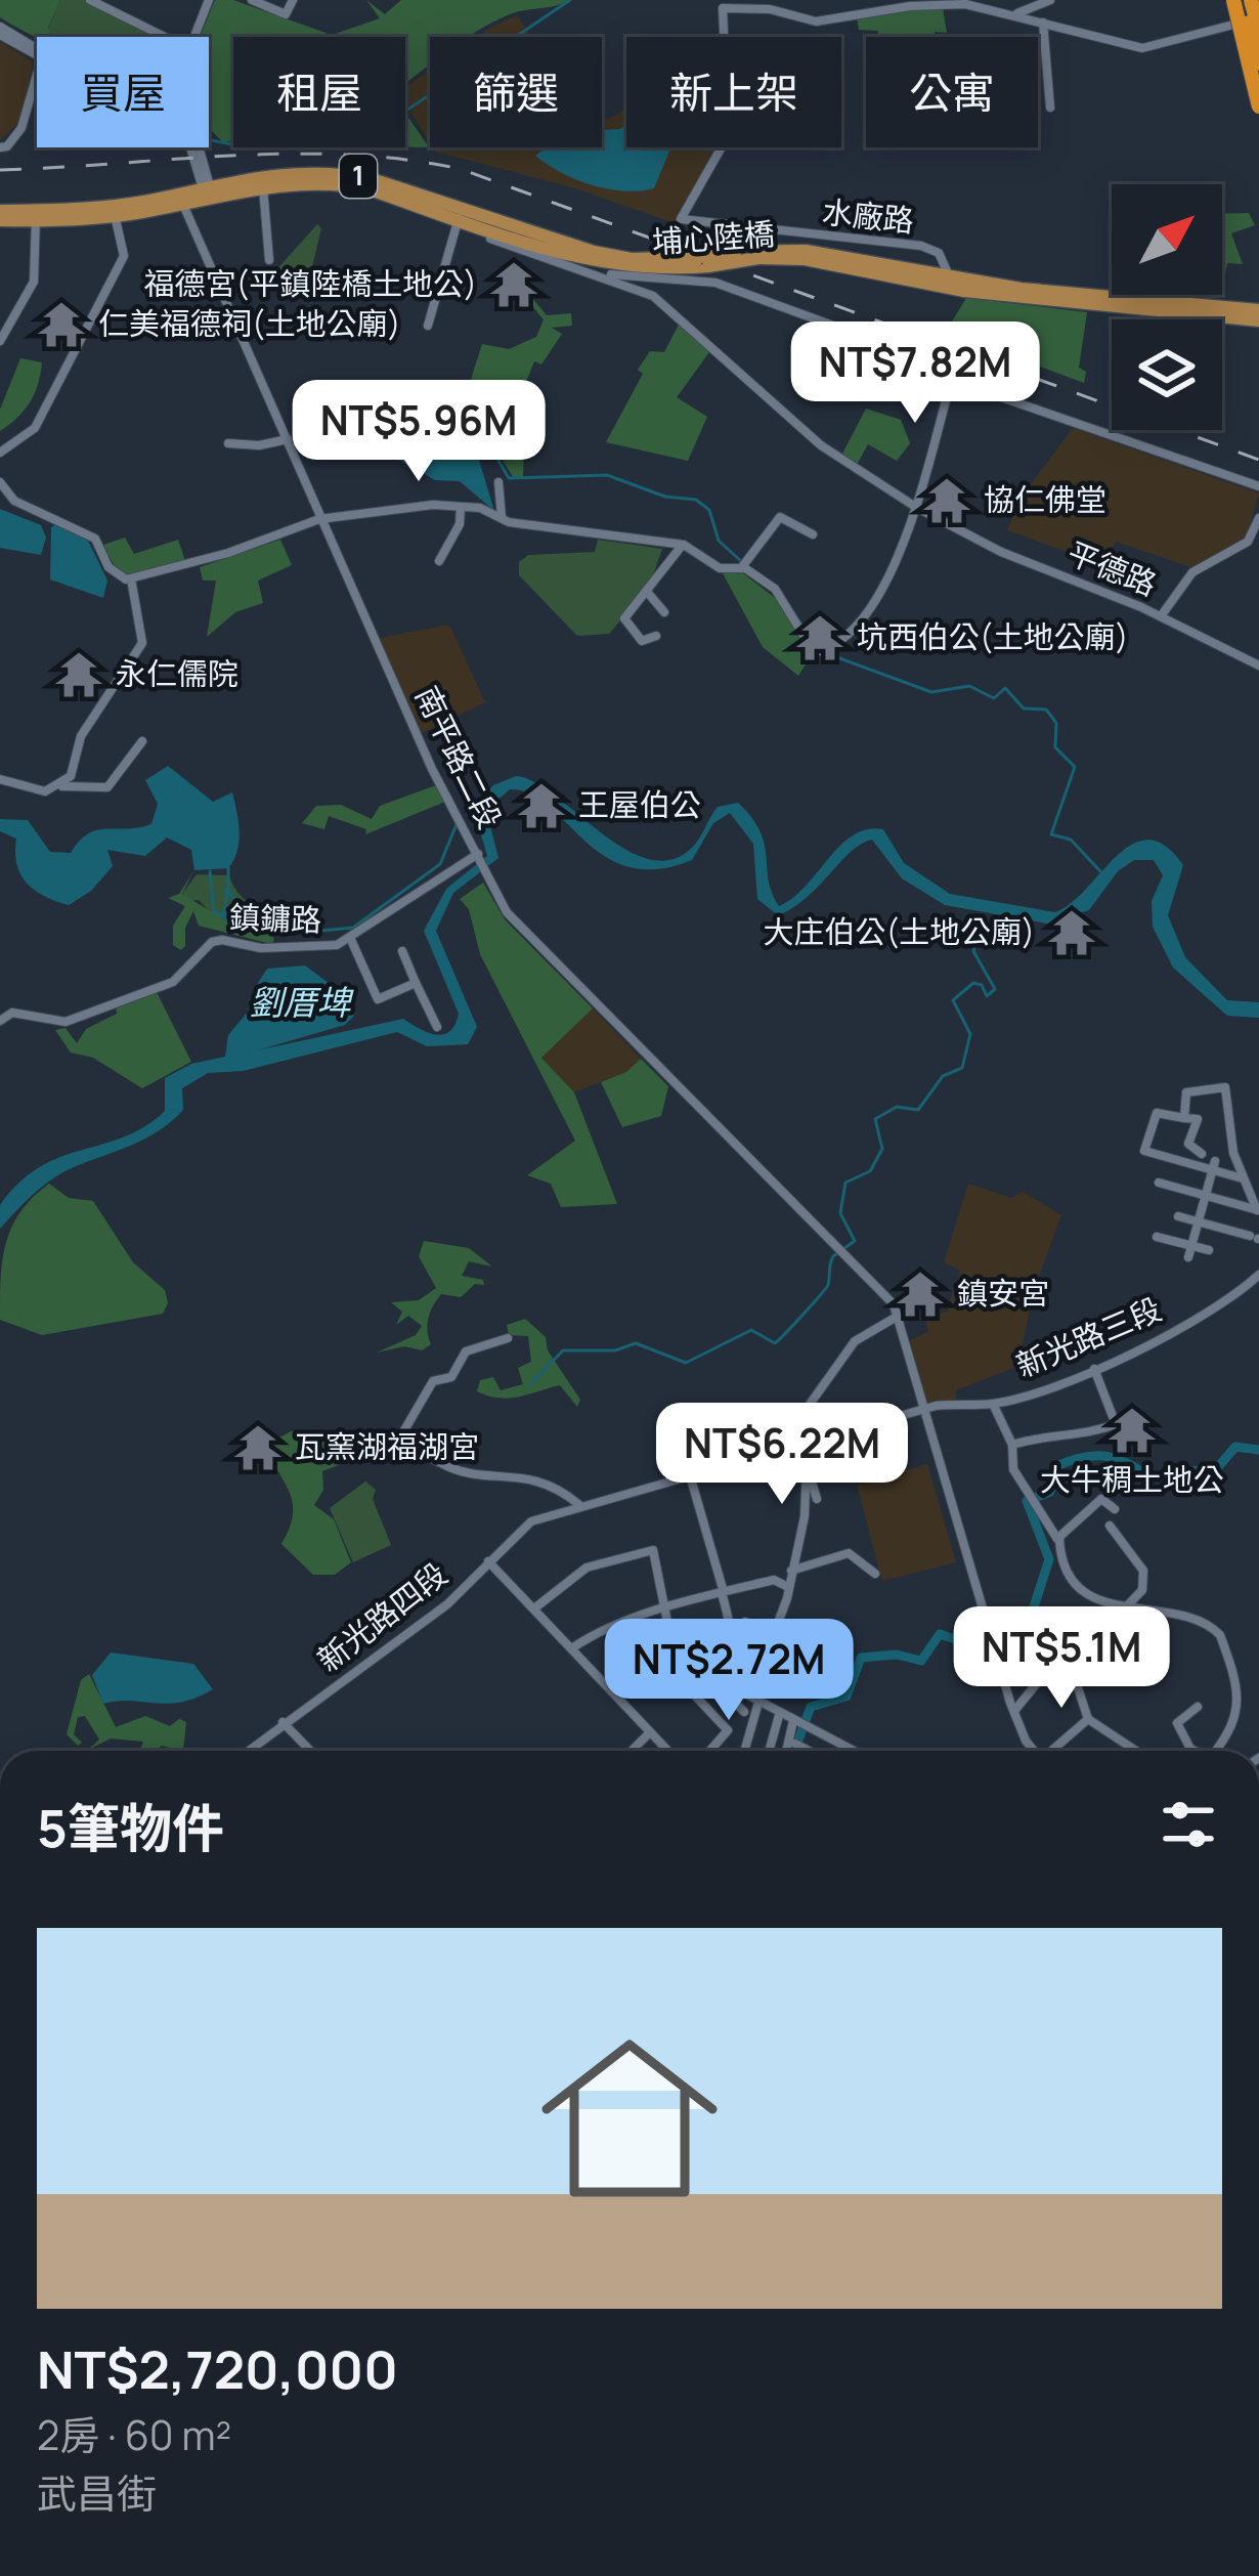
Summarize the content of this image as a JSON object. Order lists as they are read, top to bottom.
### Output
{
  "streets": {
    "main road": ["1", "埔心陸橋"],
    "street": [
      "水廠路",
      "平德路",
      "南平路二段",
      "鎮鏞路",
      "新光路三段",
      "新光路四段"
    ]
  },
  "crossings": [
    ["1", "水廠路"],
    ["1", "埔心陸橋"],
    ["1", "平德路"],
    ["1", "南平路二段"],
    ["埔心陸橋", "平德路"],
    ["南平路二段", "鎮鏞路"],
    ["南平路二段", "新光路三段"],
    ["南平路二段", "新光路四段"],
    ["新光路三段", "新光路四段"]
  ],
  "water": ["劉厝埤"],
  "places": {
    "temple": [
      "福德宮(平鎮陸橋土地公)",
      "仁美福德祠(土地公廟)",
      "協仁佛堂",
      "坑西伯公(土地公廟)",
      "永仁儒院",
      "王屋伯公",
      "大庄伯公(土地公廟)",
      "鎮安宮",
      "大牛稠土地公",
      "瓦窯湖福湖宮"
    ]
  },
  "north": "top right",
  "page": {
    "chip": [
      "買屋",
      "租屋",
      "篩選",
      "新上架",
      "公寓"
    ],
    "price": [
      "NT$7.82M",
      "NT$5.96M",
      "NT$6.22M",
      "NT$5.1M",
      "NT$2.72M"
    ],
    "heading": "5筆物件",
    "list": [
      {
        "name": "NT$2,720,000",
        "note": "2房 · 60 m² · 武昌街"
      }
    ]
  }
}
